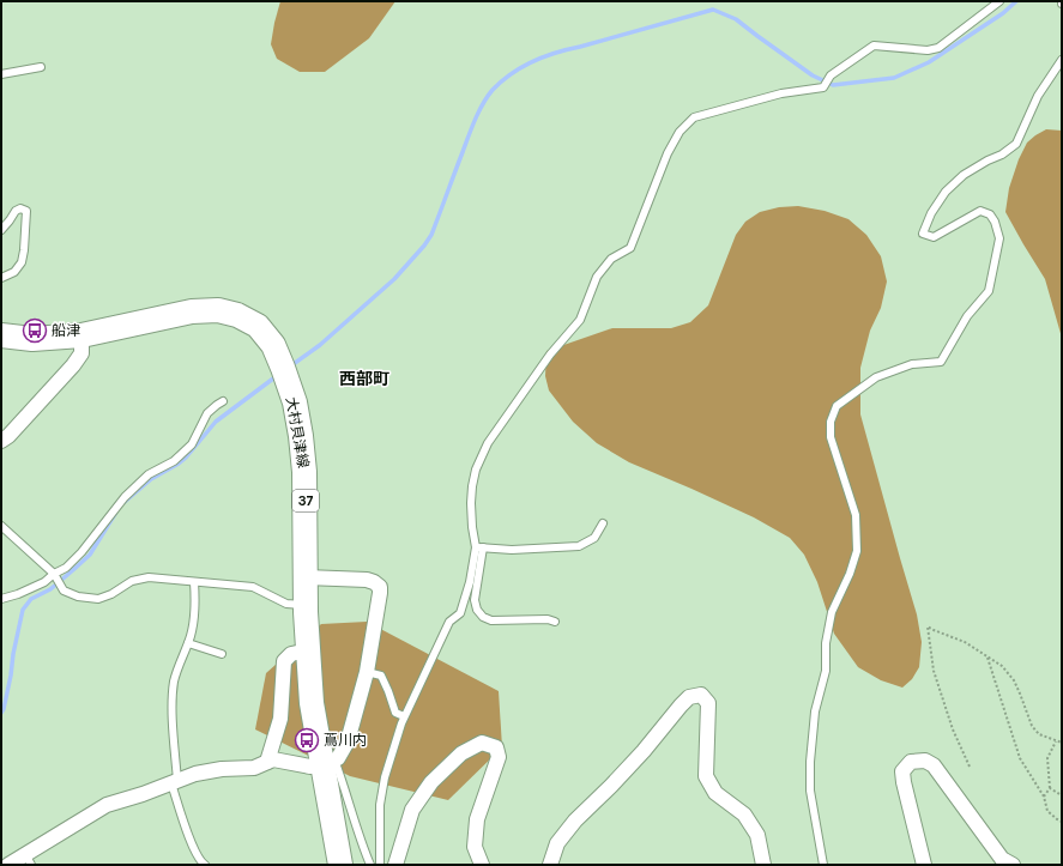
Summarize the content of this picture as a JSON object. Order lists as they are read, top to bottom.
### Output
{
  "streets": {
    "main road": ["大村貝津線", "37"]
  },
  "districts": ["西部町"],
  "places": {
    "bus stop": ["船津", "蔦川内"]
  }
}
